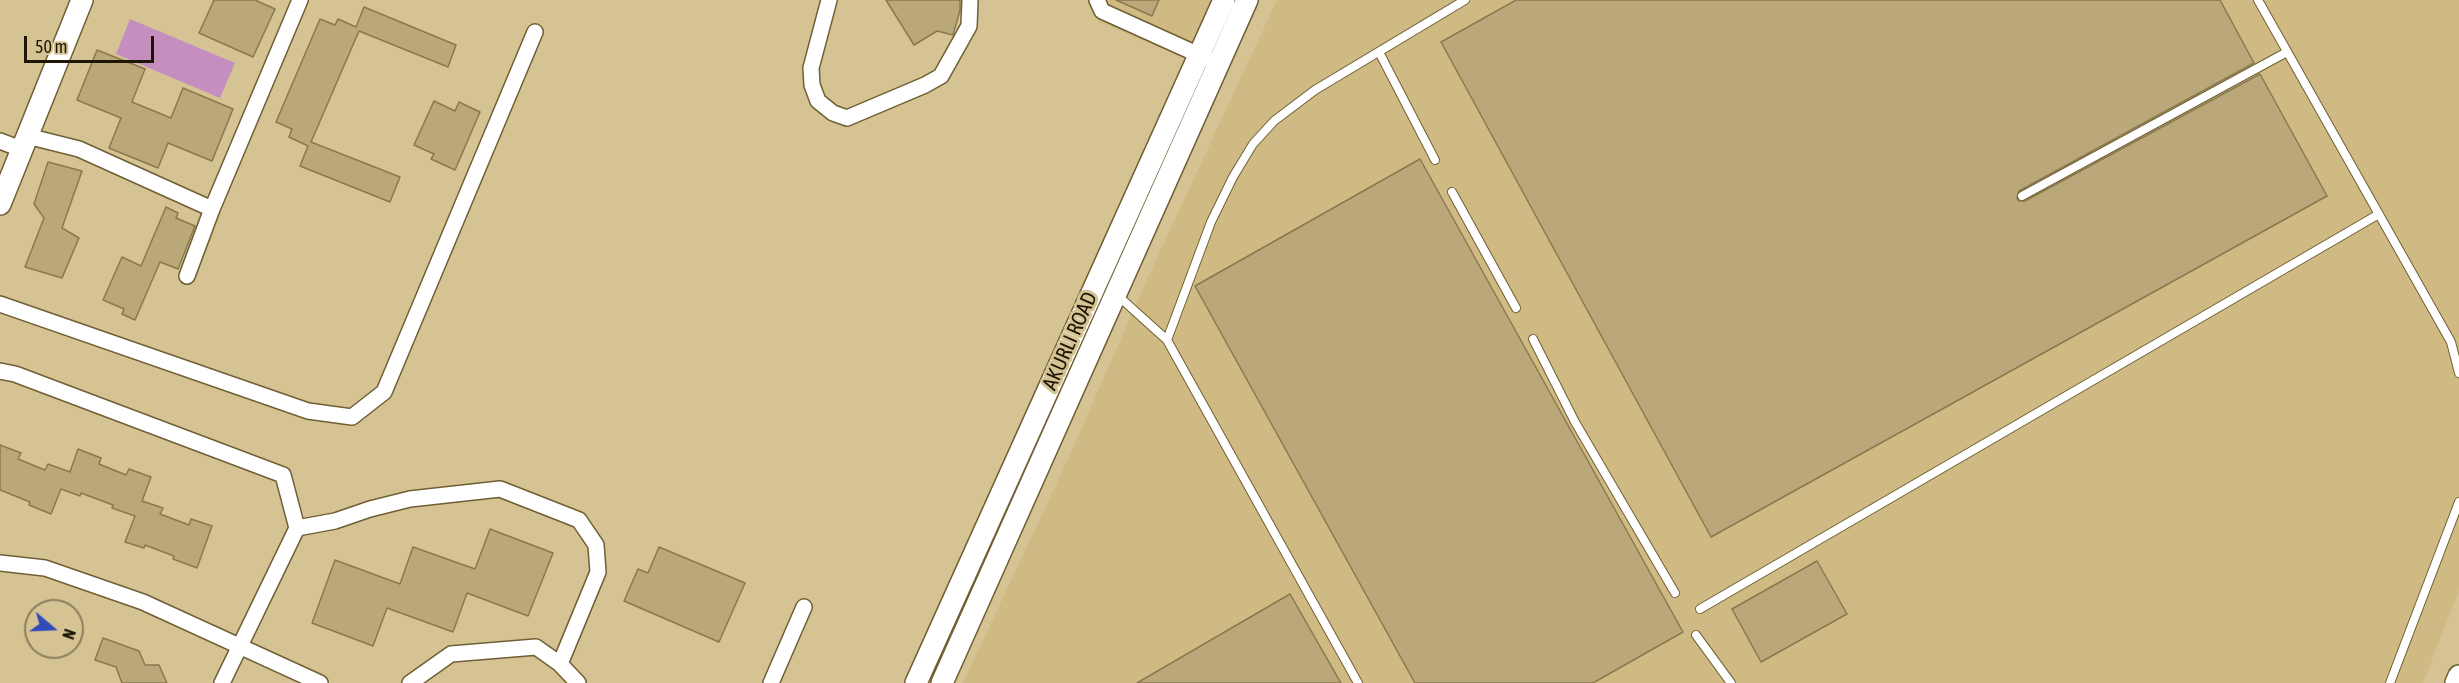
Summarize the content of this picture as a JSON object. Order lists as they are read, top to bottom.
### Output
{
  "streets": {
    "street": ["AKURLI ROAD"]
  },
  "scale_bar": "50 m",
  "north": "right"
}
